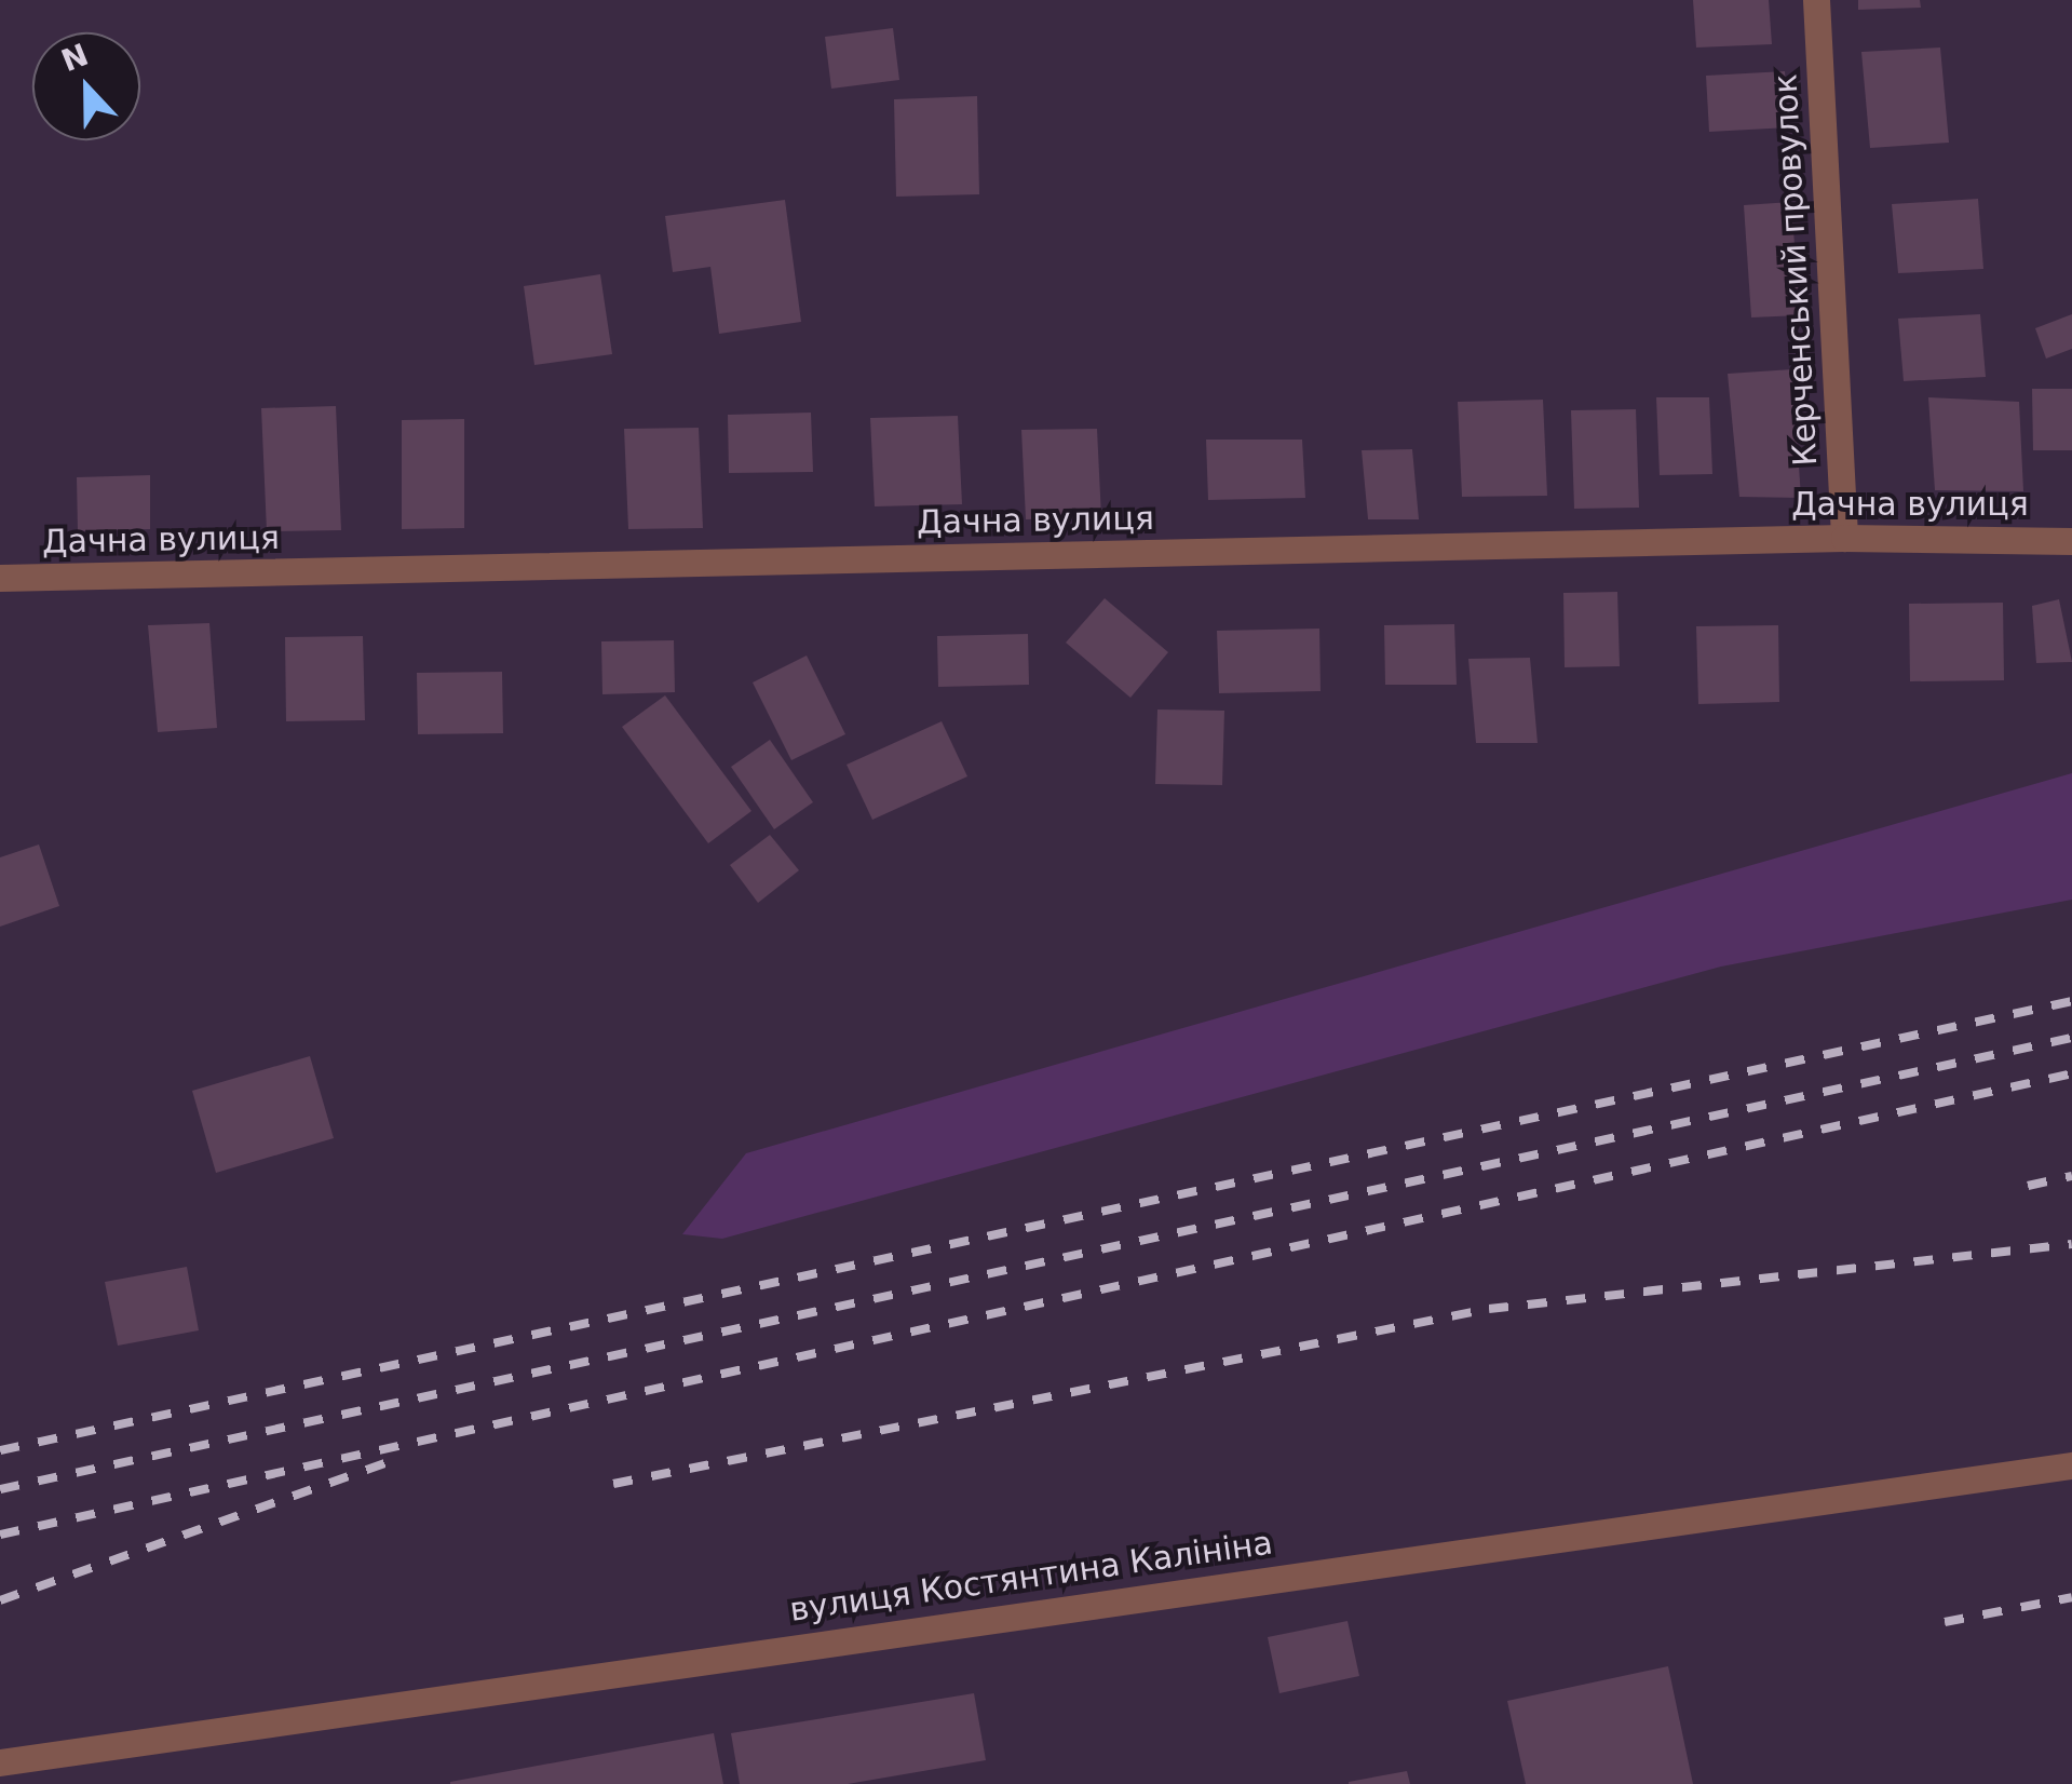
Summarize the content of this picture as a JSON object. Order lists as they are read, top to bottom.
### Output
{
  "streets": {
    "street": ["Керченський провулок", "Дачна вулиця", "вулиця Костянтина Калініна"]
  },
  "crossings": [
    ["Керченський провулок", "Дачна вулиця"]
  ],
  "north": "top"
}
